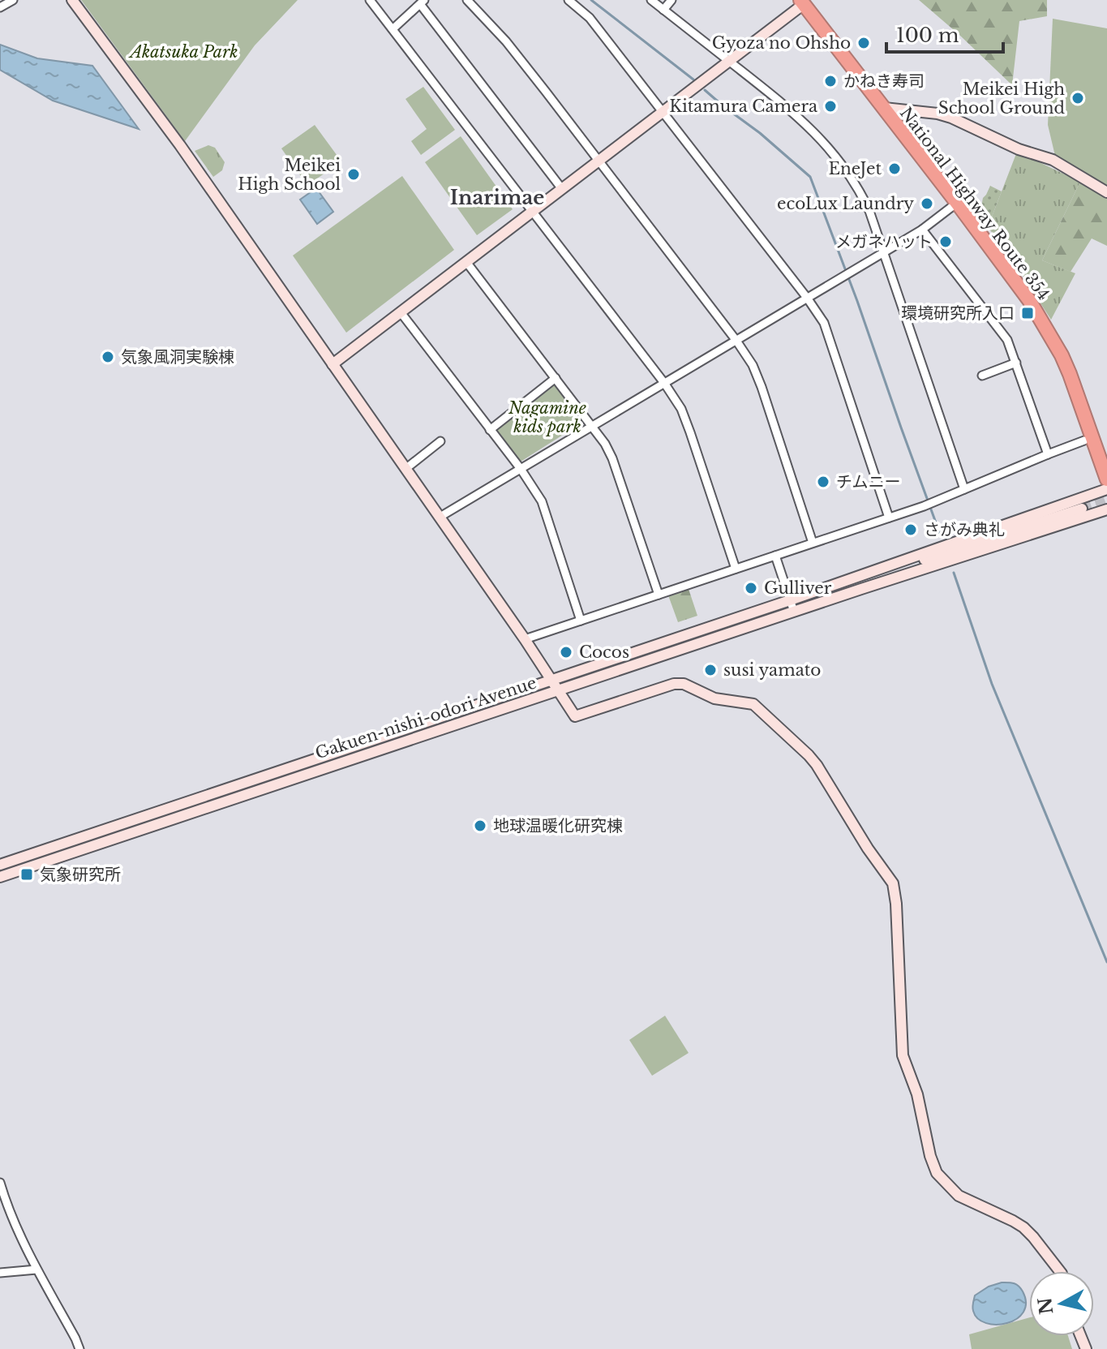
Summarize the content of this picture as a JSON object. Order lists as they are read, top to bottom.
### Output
{
  "streets": {
    "highway": ["National Highway Route 354"],
    "main road": ["Gakuen-nishi-odori Avenue"]
  },
  "districts": ["Inarimae"],
  "parks": ["Akatsuka Park", "Nagamine kids park"],
  "places": {
    "other": [
      "Gyoza no Ohsho",
      "かねき寿司",
      "Meikei High School Ground",
      "Kitamura Camera",
      "EneJet",
      "Meikei High School",
      "ecoLux Laundry",
      "メガネハット",
      "気象風洞実験棟",
      "チムニー",
      "さがみ典礼",
      "Gulliver",
      "Cocos",
      "susi yamato",
      "地球温暖化研究棟"
    ],
    "transit": ["環境研究所入口", "気象研究所"]
  },
  "scale_bar": "100 m",
  "north": "left"
}
